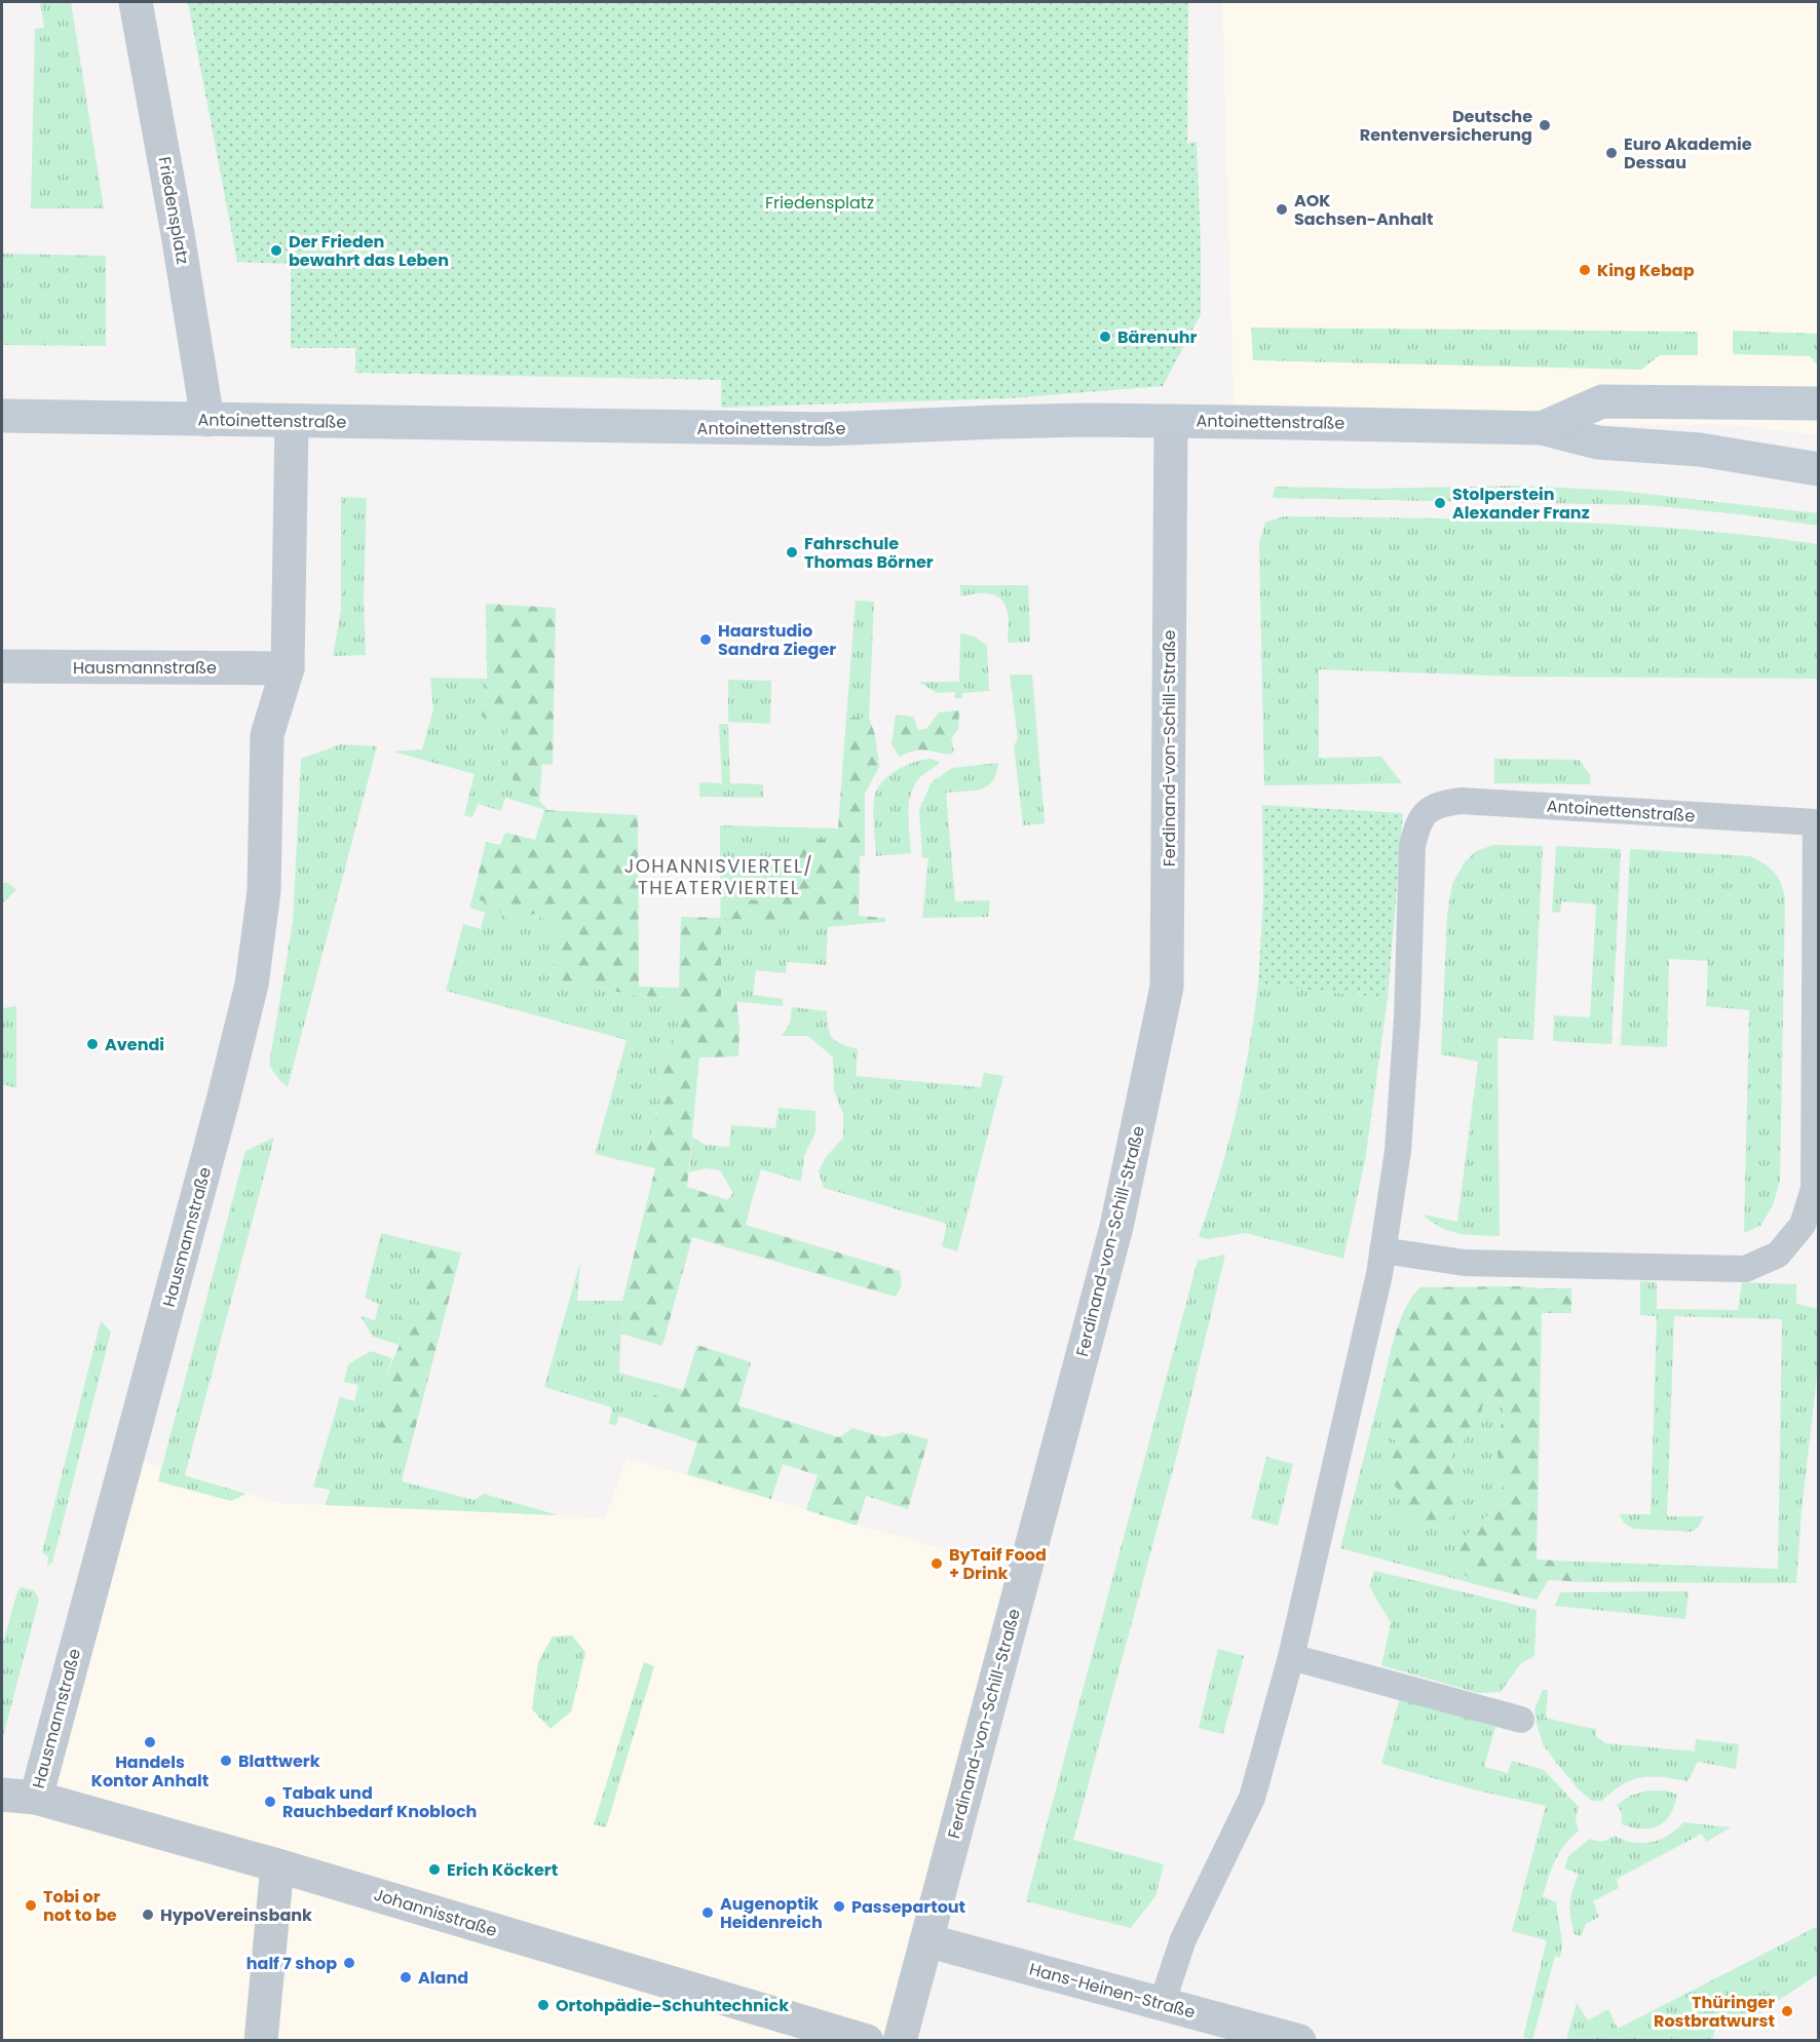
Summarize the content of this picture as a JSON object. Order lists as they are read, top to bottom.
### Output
{
  "streets": {
    "main road": ["Antoinettenstraße"],
    "street": [
      "Friedensplatz",
      "Hausmannstraße",
      "Ferdinand-von-Schill-Straße",
      "Johannisstraße",
      "Hans-Heinen-Straße"
    ]
  },
  "crossings": [
    ["Friedensplatz", "Antoinettenstraße"],
    ["Antoinettenstraße", "Hausmannstraße"],
    ["Antoinettenstraße", "Ferdinand-von-Schill-Straße"],
    ["Hausmannstraße", "Johannisstraße"],
    ["Ferdinand-von-Schill-Straße", "Hans-Heinen-Straße"]
  ],
  "districts": ["JOHANNISVIERTEL/ THEATERVIERTEL"],
  "parks": ["Friedensplatz"],
  "places": [
    "Deutsche Rentenversicherung",
    "Euro Akademie Dessau",
    "AOK Sachsen-Anhalt",
    "Der Frieden bewahrt das Leben",
    "King Kebap",
    "Bärenuhr",
    "Stolperstein Alexander Franz",
    "Fahrschule Thomas Börner",
    "Haarstudio Sandra Zieger",
    "Avendi",
    "ByTaif Food + Drink",
    "Handels Kontor Anhalt",
    "Blattwerk",
    "Tabak und Rauchbedarf Knobloch",
    "Erich Köckert",
    "Tobi or not to be",
    "Passepartout",
    "Augenoptik Heidenreich",
    "HypoVereinsbank",
    "half 7 shop",
    "Aland",
    "Ortohpädie-Schuhtechnick",
    "Thüringer Rostbratwurst"
  ]
}
